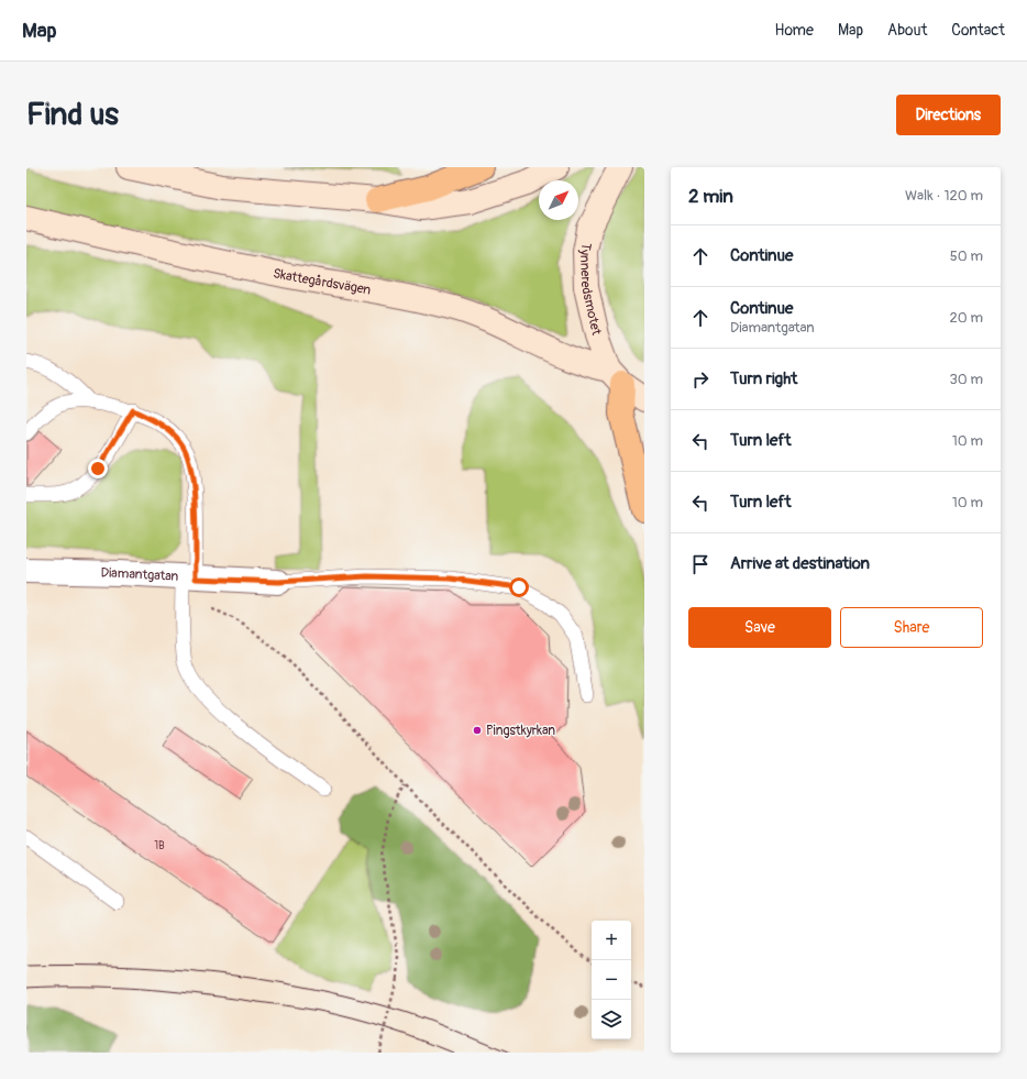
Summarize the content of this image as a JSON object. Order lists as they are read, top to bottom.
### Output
{
  "streets": {
    "street": ["Skattegårdsvägen", "Tynneredsmotet", "Diamantgatan"]
  },
  "crossings": [
    ["Skattegårdsvägen", "Tynneredsmotet"]
  ],
  "places": ["Pingstkyrkan"],
  "house_numbers": ["1B"],
  "north": "top right",
  "page": {
    "header": "Map",
    "nav": [
      "Home",
      "Map",
      "About",
      "Contact"
    ],
    "buttons": [
      "Directions",
      ["Save", "Share"]
    ],
    "title": "Find us",
    "heading": ["2 min", "Walk · 120 m"],
    "list": [
      ["Continue", "50 m"],
      ["Continue", "Diamantgatan", "20 m"],
      ["Turn right", "30 m"],
      ["Turn left", "10 m"],
      ["Turn left", "10 m"],
      "Arrive at destination"
    ],
    "map_buttons": ["+", "−"]
  }
}
